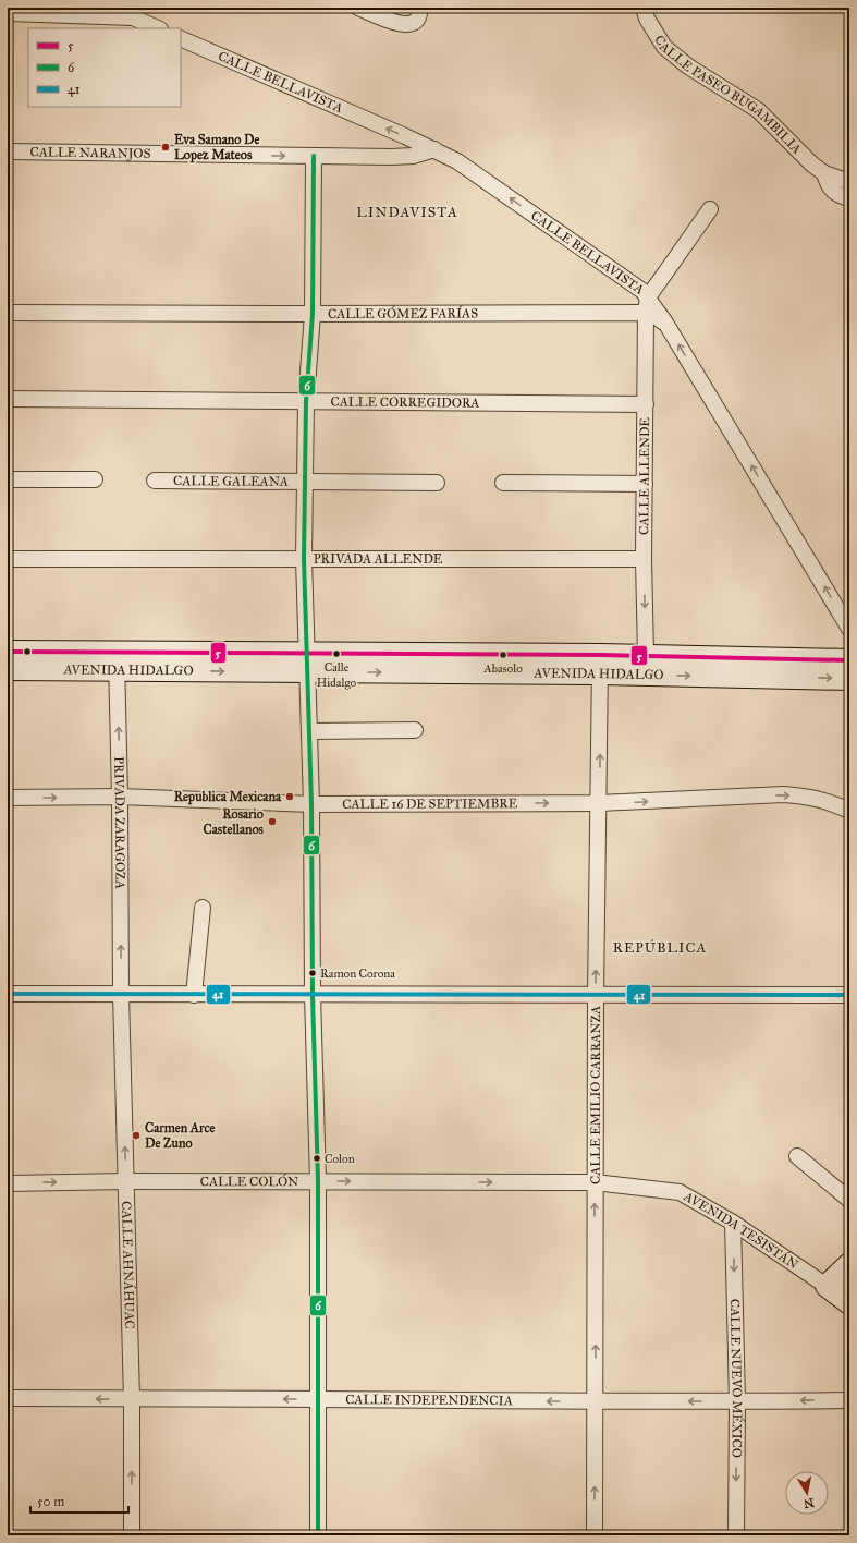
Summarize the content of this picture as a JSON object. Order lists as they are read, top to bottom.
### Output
{
  "streets": {
    "main road": ["AVENIDA HIDALGO", "AVENIDA TESISTÁN"],
    "street": [
      "CALLE BELLAVISTA",
      "CALLE PASEO BUGAMBILIA",
      "CALLE NARANJOS",
      "CALLE GÓMEZ FARÍAS",
      "CALLE CORREGIDORA",
      "CALLE ALLENDE",
      "CALLE GALEANA",
      "PRIVADA ALLENDE",
      "CALLE 16 DE SEPTIEMBRE",
      "PRIVADA ZARAGOZA",
      "CALLE EMILIO CARRANZA",
      "CALLE COLÓN",
      "CALLE AHNÁHUAC",
      "CALLE NUEVO MÉXICO",
      "CALLE INDEPENDENCIA"
    ]
  },
  "crossings": [
    ["CALLE BELLAVISTA", "CALLE NARANJOS"],
    ["CALLE BELLAVISTA", "CALLE GÓMEZ FARÍAS"],
    ["CALLE BELLAVISTA", "CALLE ALLENDE"],
    ["CALLE GÓMEZ FARÍAS", "CALLE ALLENDE"],
    ["CALLE CORREGIDORA", "CALLE ALLENDE"],
    ["CALLE ALLENDE", "PRIVADA ALLENDE"],
    ["CALLE ALLENDE", "AVENIDA HIDALGO"],
    ["AVENIDA HIDALGO", "PRIVADA ZARAGOZA"],
    ["AVENIDA HIDALGO", "CALLE EMILIO CARRANZA"],
    ["CALLE 16 DE SEPTIEMBRE", "PRIVADA ZARAGOZA"],
    ["CALLE 16 DE SEPTIEMBRE", "CALLE EMILIO CARRANZA"],
    ["PRIVADA ZARAGOZA", "CALLE AHNÁHUAC"],
    ["CALLE EMILIO CARRANZA", "CALLE COLÓN"],
    ["CALLE EMILIO CARRANZA", "AVENIDA TESISTÁN"],
    ["CALLE EMILIO CARRANZA", "CALLE INDEPENDENCIA"],
    ["CALLE COLÓN", "AVENIDA TESISTÁN"],
    ["CALLE COLÓN", "CALLE AHNÁHUAC"],
    ["AVENIDA TESISTÁN", "CALLE NUEVO MÉXICO"],
    ["CALLE AHNÁHUAC", "CALLE INDEPENDENCIA"],
    ["CALLE NUEVO MÉXICO", "CALLE INDEPENDENCIA"]
  ],
  "one_way": [
    "CALLE BELLAVISTA",
    "CALLE 16 DE SEPTIEMBRE",
    "PRIVADA ZARAGOZA",
    "CALLE EMILIO CARRANZA",
    "CALLE COLÓN",
    "CALLE AHNÁHUAC",
    "CALLE NUEVO MÉXICO",
    "CALLE INDEPENDENCIA"
  ],
  "districts": ["LINDAVISTA", "REPÚBLICA"],
  "places": [
    "Eva Samano De Lopez Mateos",
    "Calle Hidalgo",
    "Abasolo",
    "Republica Mexicana",
    "Rosario Castellanos",
    "Ramon Corona",
    "Carmen Arce De Zuno",
    "Colon"
  ],
  "lines": ["transit line 6", "transit line 5", "transit line 41"],
  "legend": ["5", "6", "41"],
  "scale_bar": "50 m",
  "north": "bottom"
}
